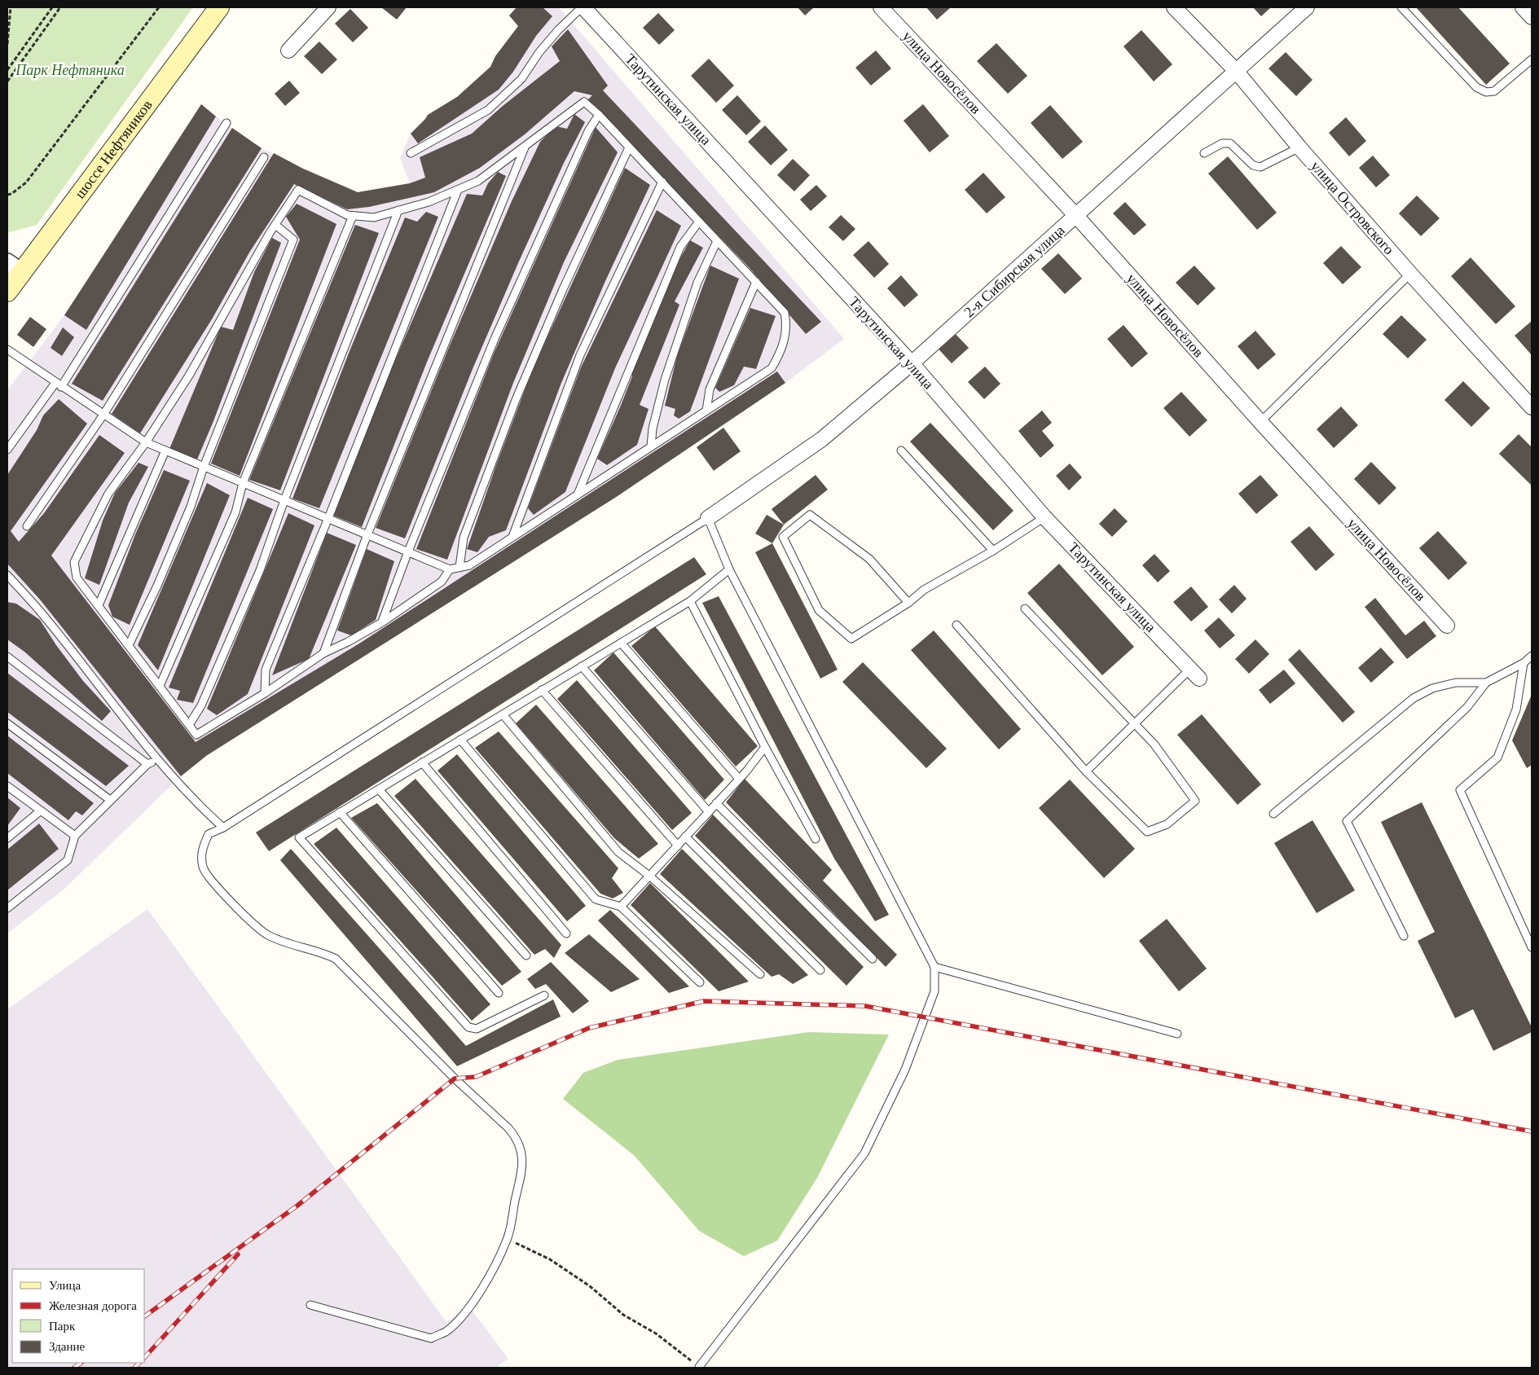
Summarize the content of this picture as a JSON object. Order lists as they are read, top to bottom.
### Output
{
  "streets": {
    "main road": ["шоссе Нефтяников"],
    "street": [
      "улица Новосёлов",
      "Тарутинская улица",
      "улица Островского",
      "2-я Сибирская улица"
    ]
  },
  "crossings": [
    ["улица Новосёлов", "2-я Сибирская улица"],
    ["Тарутинская улица", "2-я Сибирская улица"],
    ["улица Островского", "2-я Сибирская улица"]
  ],
  "parks": ["Парк Нефтяника"],
  "legend": [
    "Улица",
    "Железная дорога",
    "Парк",
    "Здание"
  ]
}
